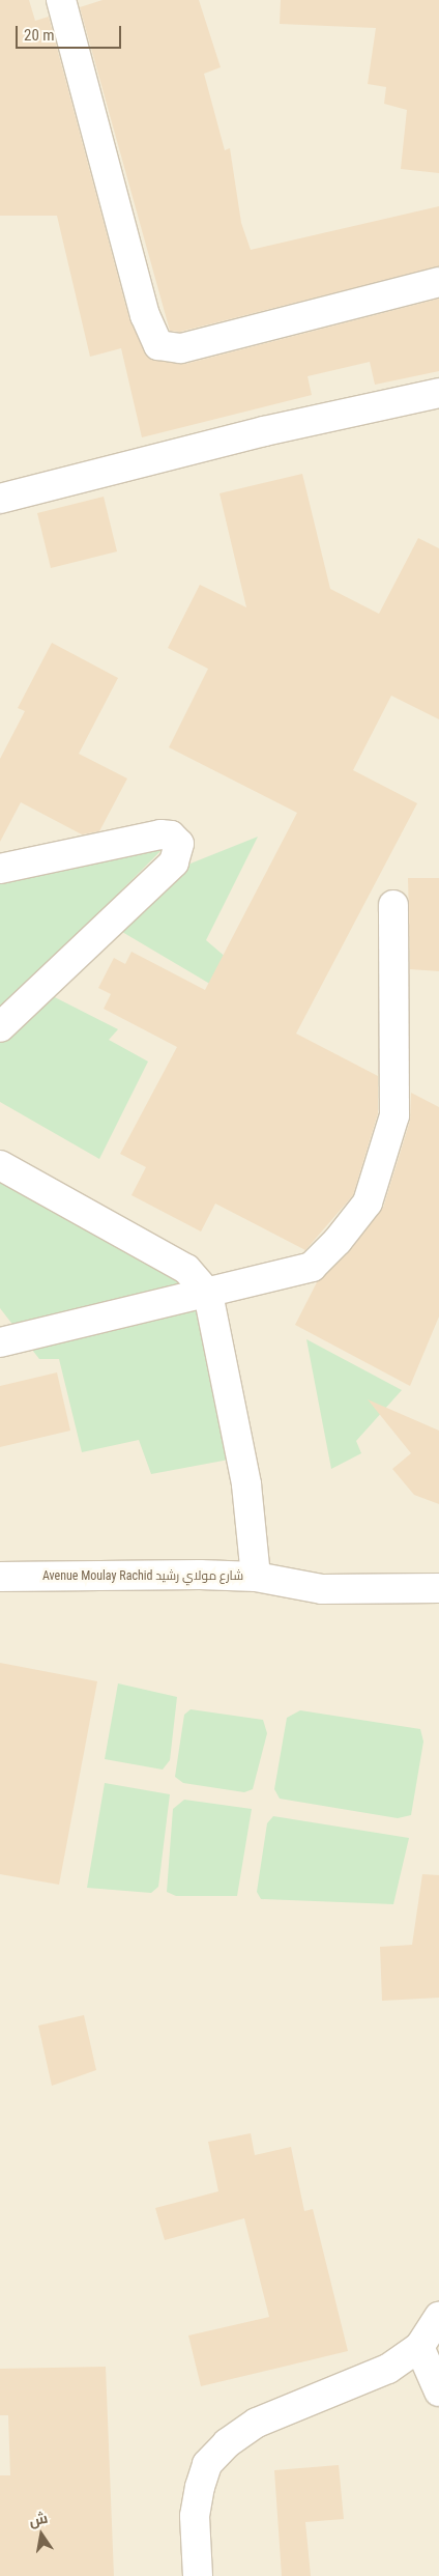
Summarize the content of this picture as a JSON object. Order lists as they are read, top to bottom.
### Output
{
  "streets": {
    "street": ["Avenue Moulay Rachid شارع مولاي رشيد"]
  },
  "scale_bar": "20 m",
  "north": "top"
}
